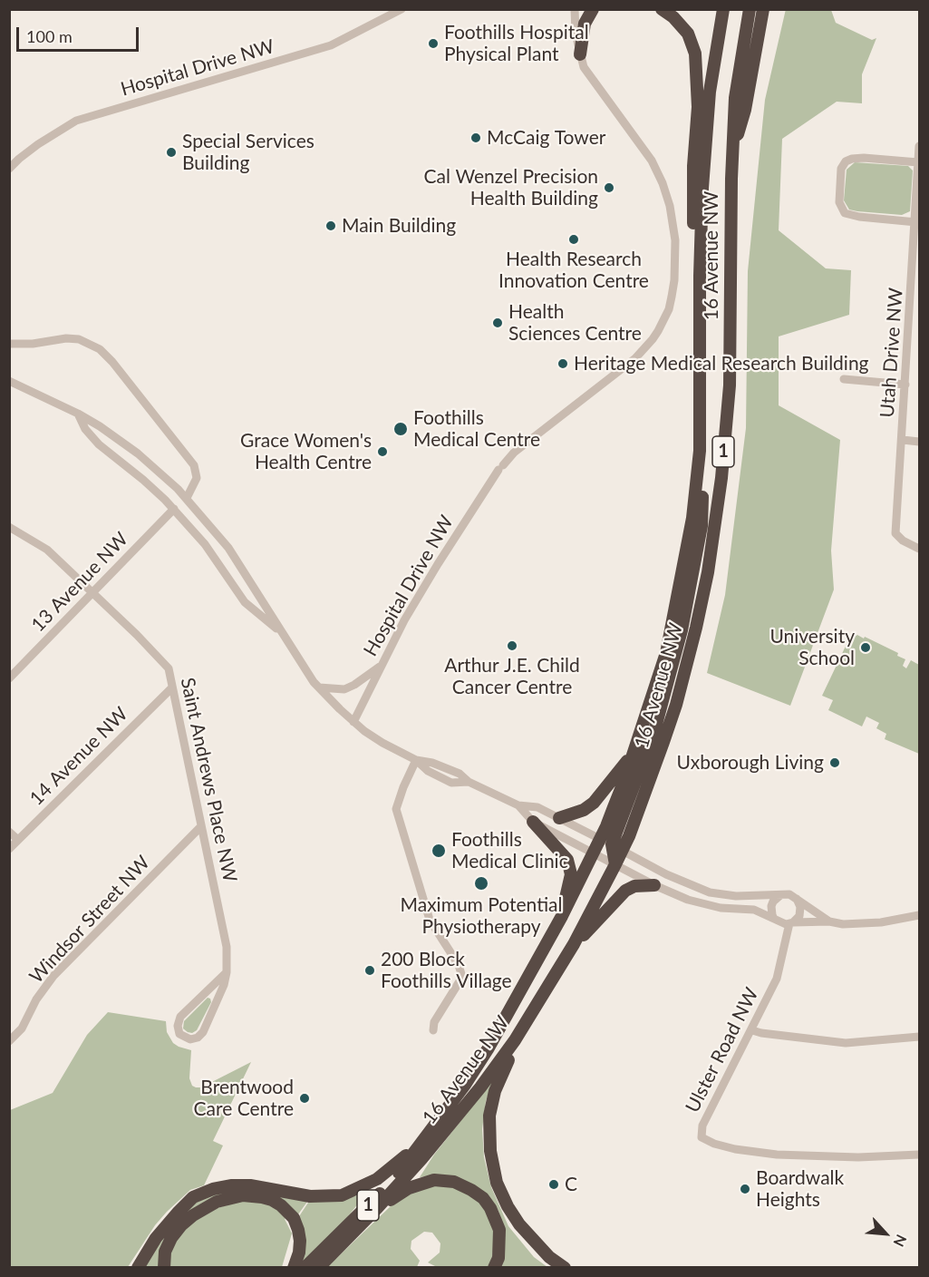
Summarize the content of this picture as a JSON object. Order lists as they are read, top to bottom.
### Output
{
  "streets": {
    "highway": ["16 Avenue NW", "1"],
    "street": [
      "Hospital Drive NW",
      "Utah Drive NW",
      "13 Avenue NW",
      "14 Avenue NW",
      "Saint Andrews Place NW",
      "Windsor Street NW",
      "Ulster Road NW"
    ]
  },
  "crossings": [
    ["13 Avenue NW", "Saint Andrews Place NW"],
    ["14 Avenue NW", "Saint Andrews Place NW"],
    ["Saint Andrews Place NW", "Windsor Street NW"]
  ],
  "places": [
    "Foothills Hospital Physical Plant",
    "McCaig Tower",
    "Special Services Building",
    "Cal Wenzel Precision Health Building",
    "Main Building",
    "Health Research Innovation Centre",
    "Health Sciences Centre",
    "Heritage Medical Research Building",
    "Foothills Medical Centre",
    "Grace Women's Health Centre",
    "Arthur J.E. Child Cancer Centre",
    "University School",
    "Uxborough Living",
    "Foothills Medical Clinic",
    "Maximum Potential Physiotherapy",
    "200 Block Foothills Village",
    "Brentwood Care Centre",
    "C",
    "Boardwalk Heights"
  ],
  "scale_bar": "100 m",
  "north": "bottom right"
}
